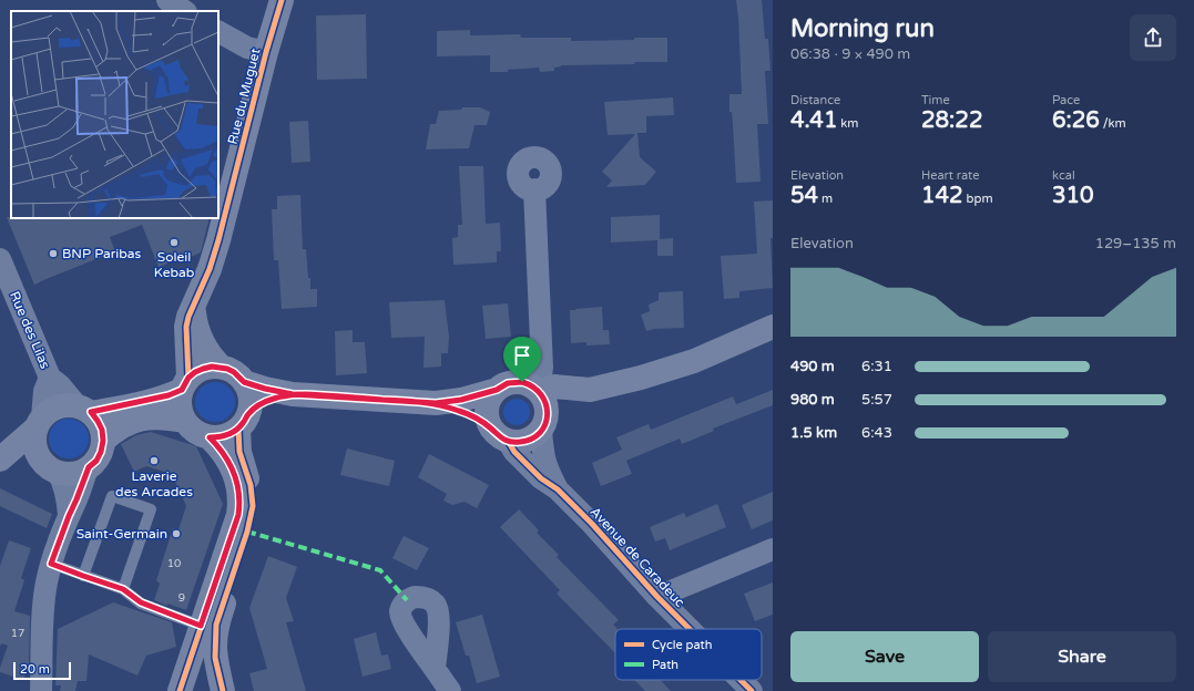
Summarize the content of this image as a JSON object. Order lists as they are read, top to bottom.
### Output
{
  "streets": {
    "main road": ["Rue du Muguet"],
    "street": ["Rue des Lilas", "Avenue de Caradeuc"]
  },
  "places": [
    "Soleil Kebab",
    "BNP Paribas",
    "Laverie des Arcades",
    "Saint-Germain"
  ],
  "house_numbers": ["10", "9", "17"],
  "legend": ["Cycle path", "Path"],
  "scale_bar": "20 m",
  "page": {
    "heading": ["Morning run", "06:38 · 9 × 490 m"],
    "stats": [
      ["Distance", "4.41 km"],
      ["Time", "28:22"],
      ["Pace", "6:26 /km"],
      ["Elevation", "54 m"],
      ["Heart rate", "142 bpm"],
      ["kcal", "310"]
    ],
    "chart": ["Elevation", "129–135 m"],
    "list": [
      {
        "name": "490 m",
        "note": "6:31"
      },
      {
        "name": "980 m",
        "note": "5:57"
      },
      {
        "name": "1.5 km",
        "note": "6:43"
      }
    ],
    "buttons": ["Save", "Share"],
    "scale": "20 m"
  }
}
